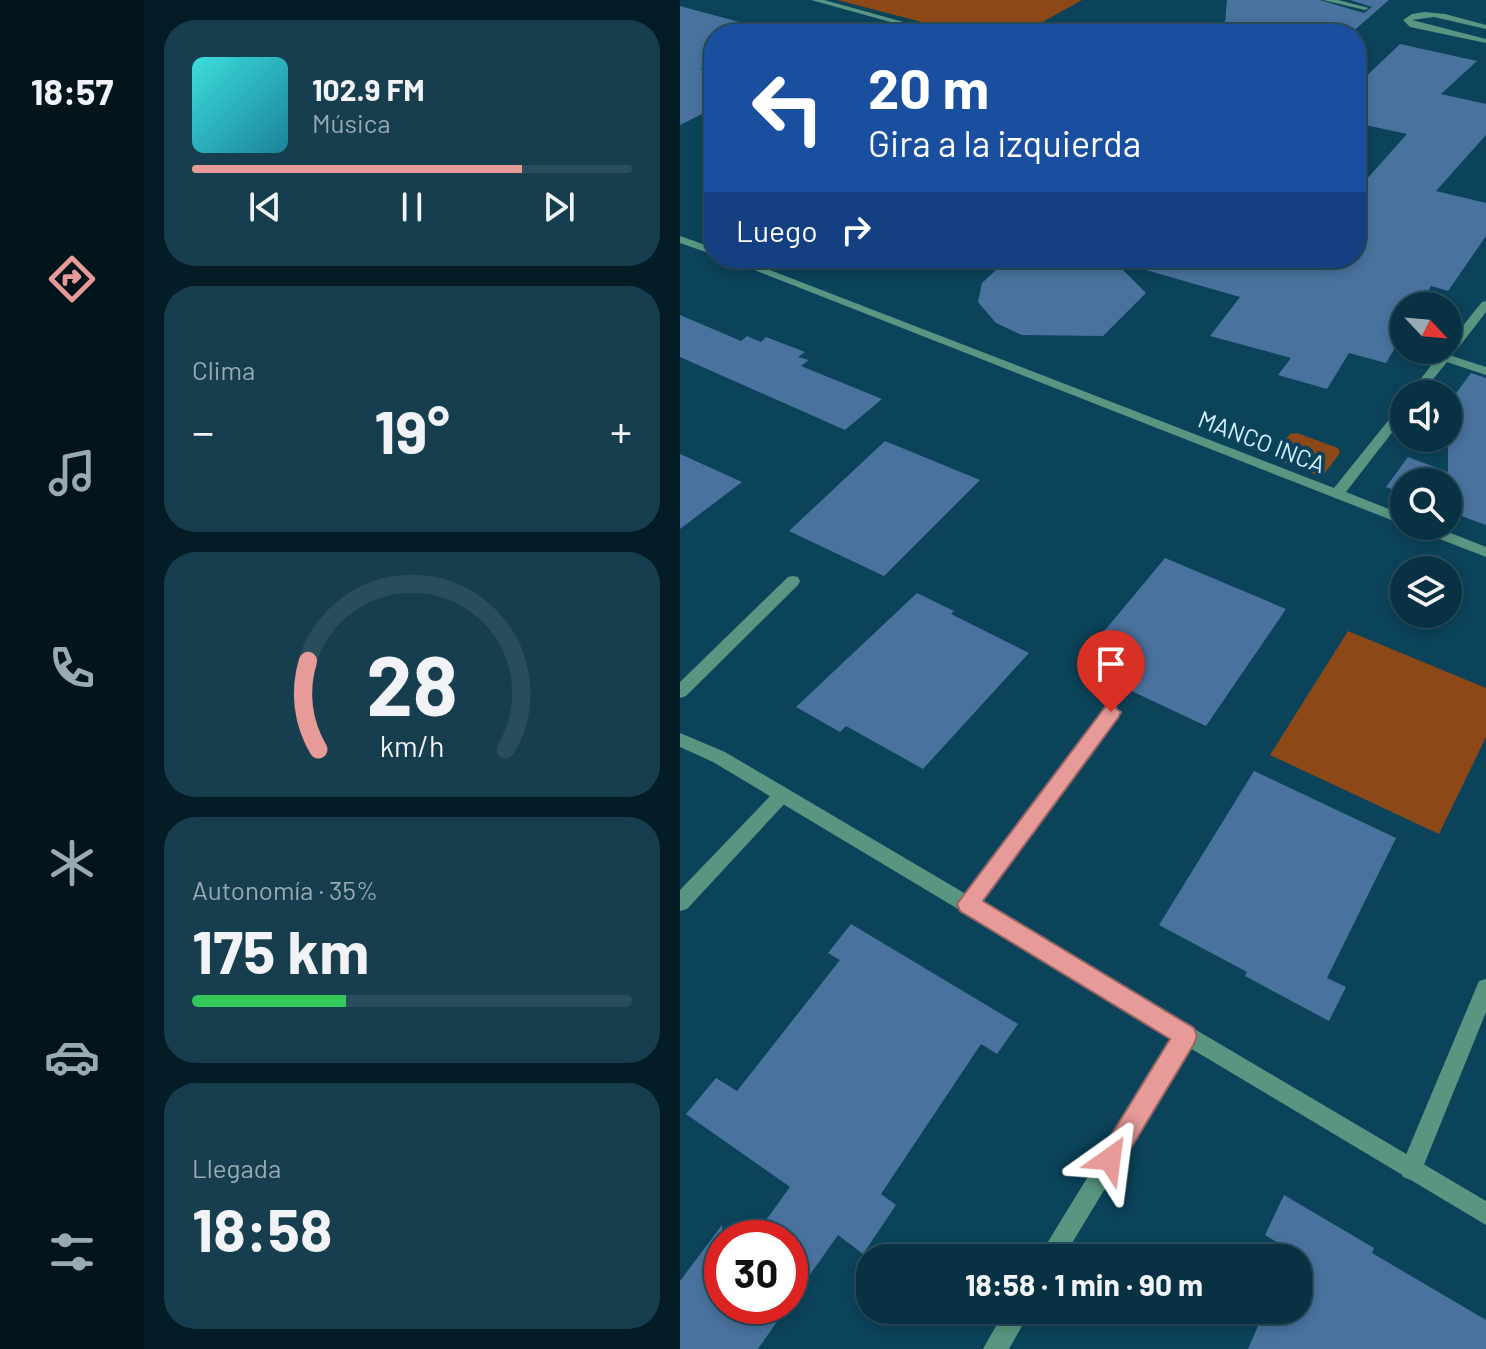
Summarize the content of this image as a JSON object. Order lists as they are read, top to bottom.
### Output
{
  "streets": {
    "street": ["MANCO INCA"]
  },
  "north": "bottom right",
  "page": {
    "tabs": "18:57",
    "turn": ["20 m", "Gira a la izquierda"],
    "song": ["102.9 FM", "Música"],
    "then": "Luego",
    "tile": [
      "Clima",
      ["Autonomía · 35%", "175 km"],
      ["Llegada", "18:58"]
    ],
    "heat": ["−", "19°", "+"],
    "limit": "30",
    "trip": "18:58 · 1 min · 90 m",
    "gauge": ["28", "km/h"]
  }
}
